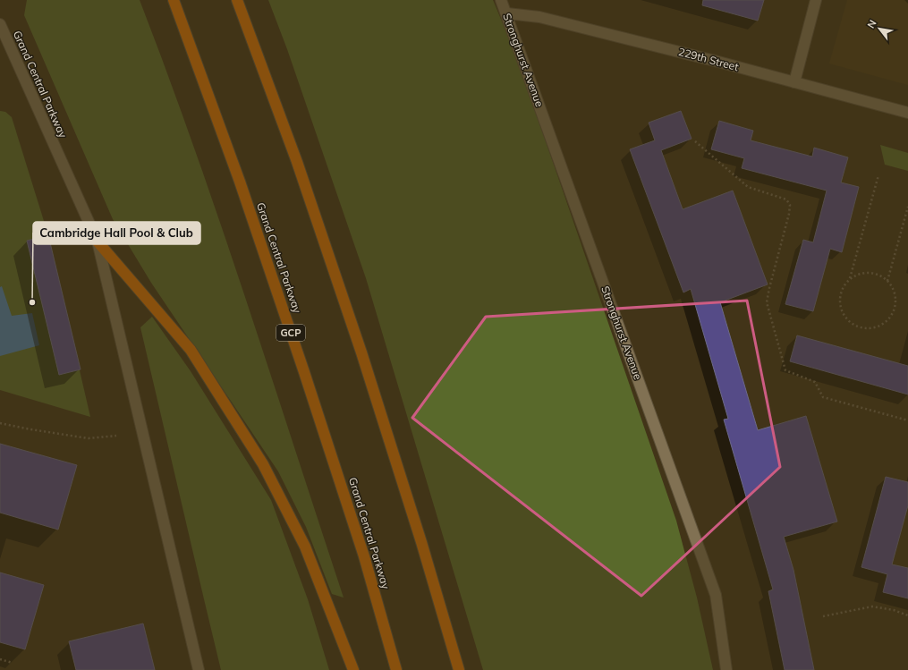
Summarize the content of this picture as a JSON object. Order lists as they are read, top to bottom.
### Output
{
  "streets": {
    "highway": ["Grand Central Parkway", "GCP"],
    "street": ["229th Street", "Stronghurst Avenue"]
  },
  "crossings": [
    ["229th Street", "Stronghurst Avenue"]
  ],
  "places": ["Cambridge Hall Pool & Club"],
  "north": "top left"
}
